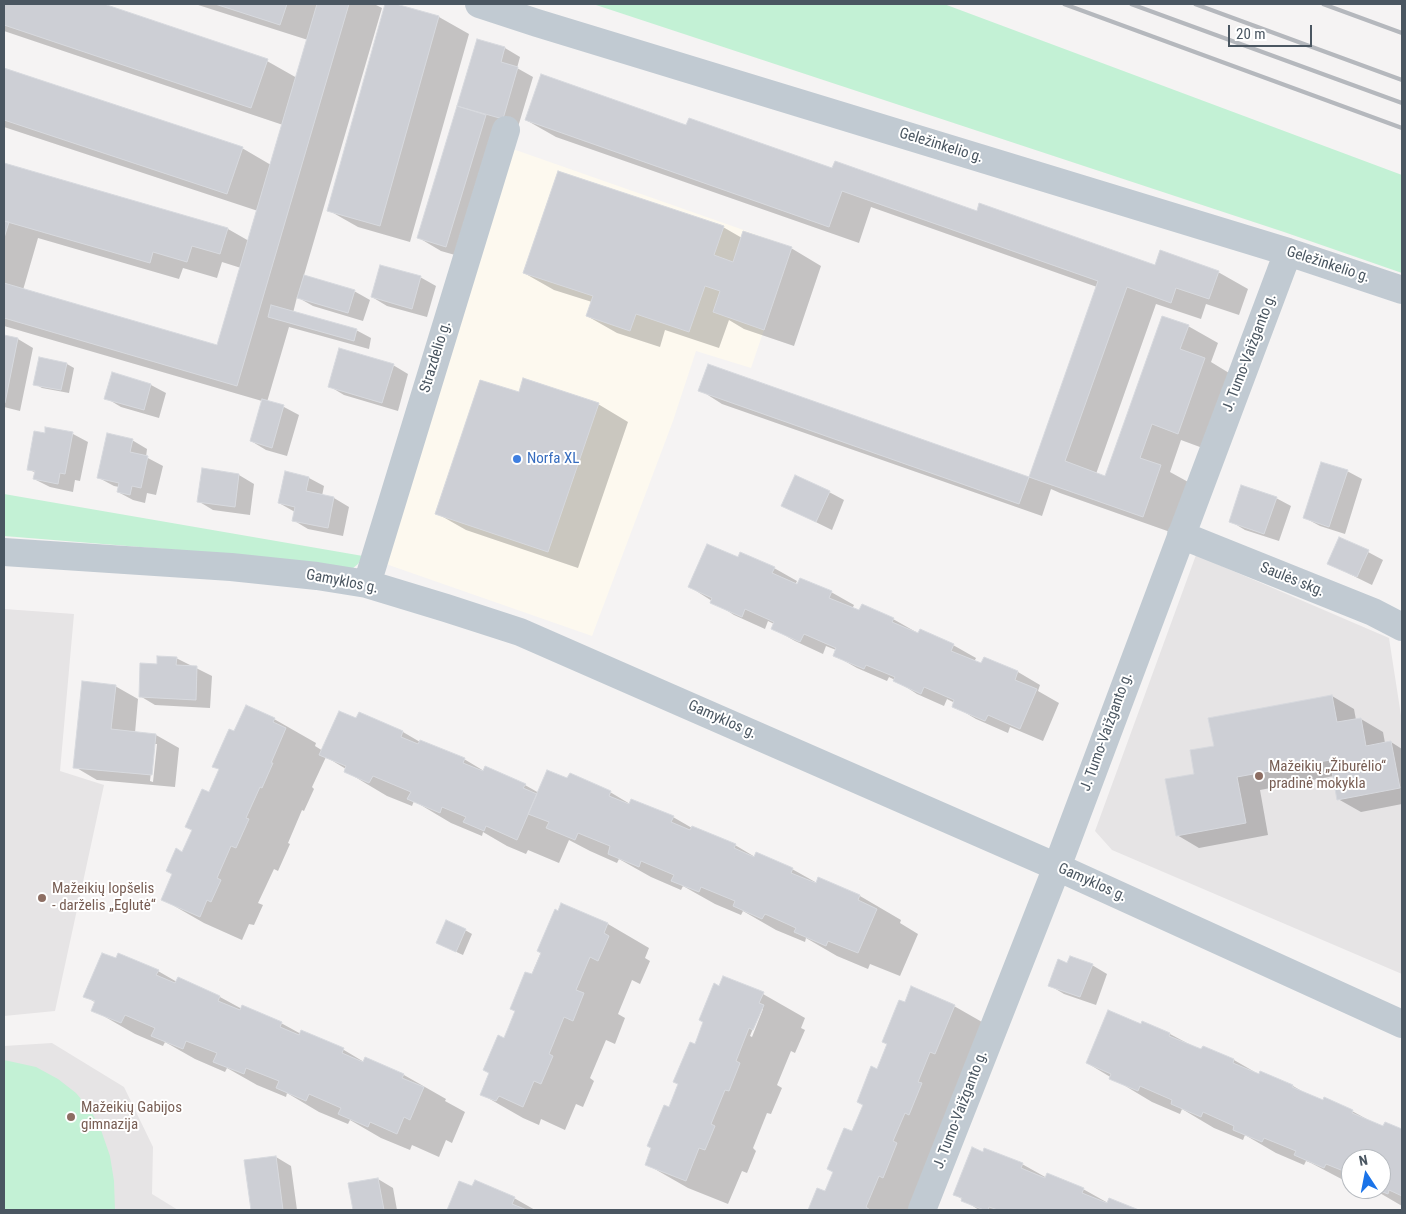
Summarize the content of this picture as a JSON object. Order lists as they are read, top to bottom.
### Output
{
  "streets": {
    "street": [
      "Geležinkelio g.",
      "J. Tumo-Vaižganto g.",
      "Strazdelio g.",
      "Saulės skg.",
      "Gamyklos g."
    ]
  },
  "crossings": [
    ["Geležinkelio g.", "J. Tumo-Vaižganto g."],
    ["J. Tumo-Vaižganto g.", "Saulės skg."],
    ["J. Tumo-Vaižganto g.", "Gamyklos g."],
    ["Strazdelio g.", "Gamyklos g."]
  ],
  "places": [
    "Norfa XL",
    "Mažeikių „Žiburėlio“ pradinė mokykla",
    "Mažeikių lopšelis - darželis „Eglutė“",
    "Mažeikių Gabijos gimnazija"
  ],
  "scale_bar": "20 m",
  "north": "top"
}
